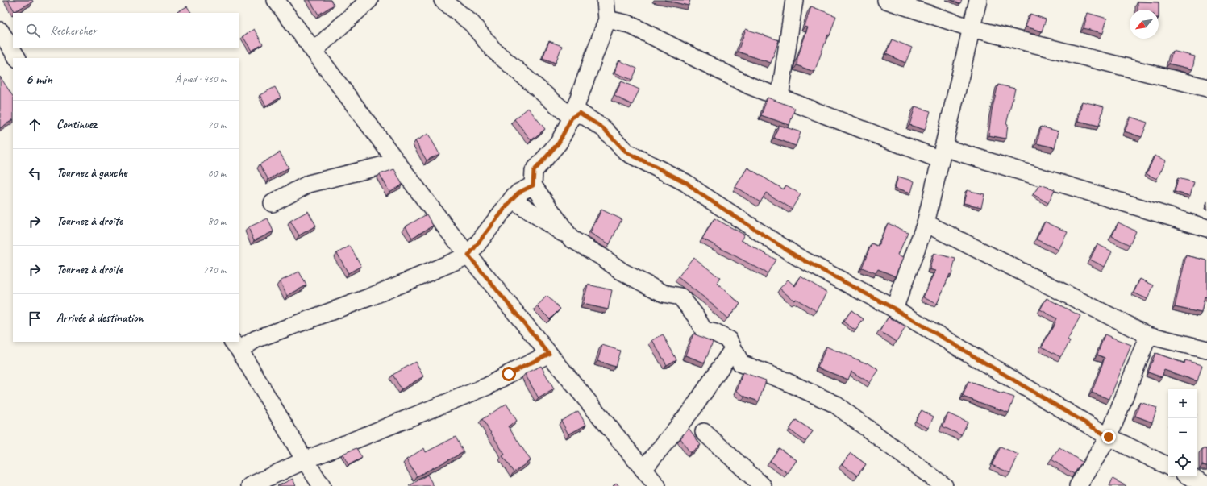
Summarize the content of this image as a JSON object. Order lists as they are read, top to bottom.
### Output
{
  "north": "bottom left",
  "page": {
    "search": "Rechercher",
    "heading": ["6 min", "À pied · 430 m"],
    "list": [
      ["Continuez", "20 m"],
      ["Tournez à gauche", "60 m"],
      ["Tournez à droite", "80 m"],
      ["Tournez à droite", "270 m"],
      "Arrivée à destination"
    ],
    "map_buttons": ["+", "−"]
  }
}
